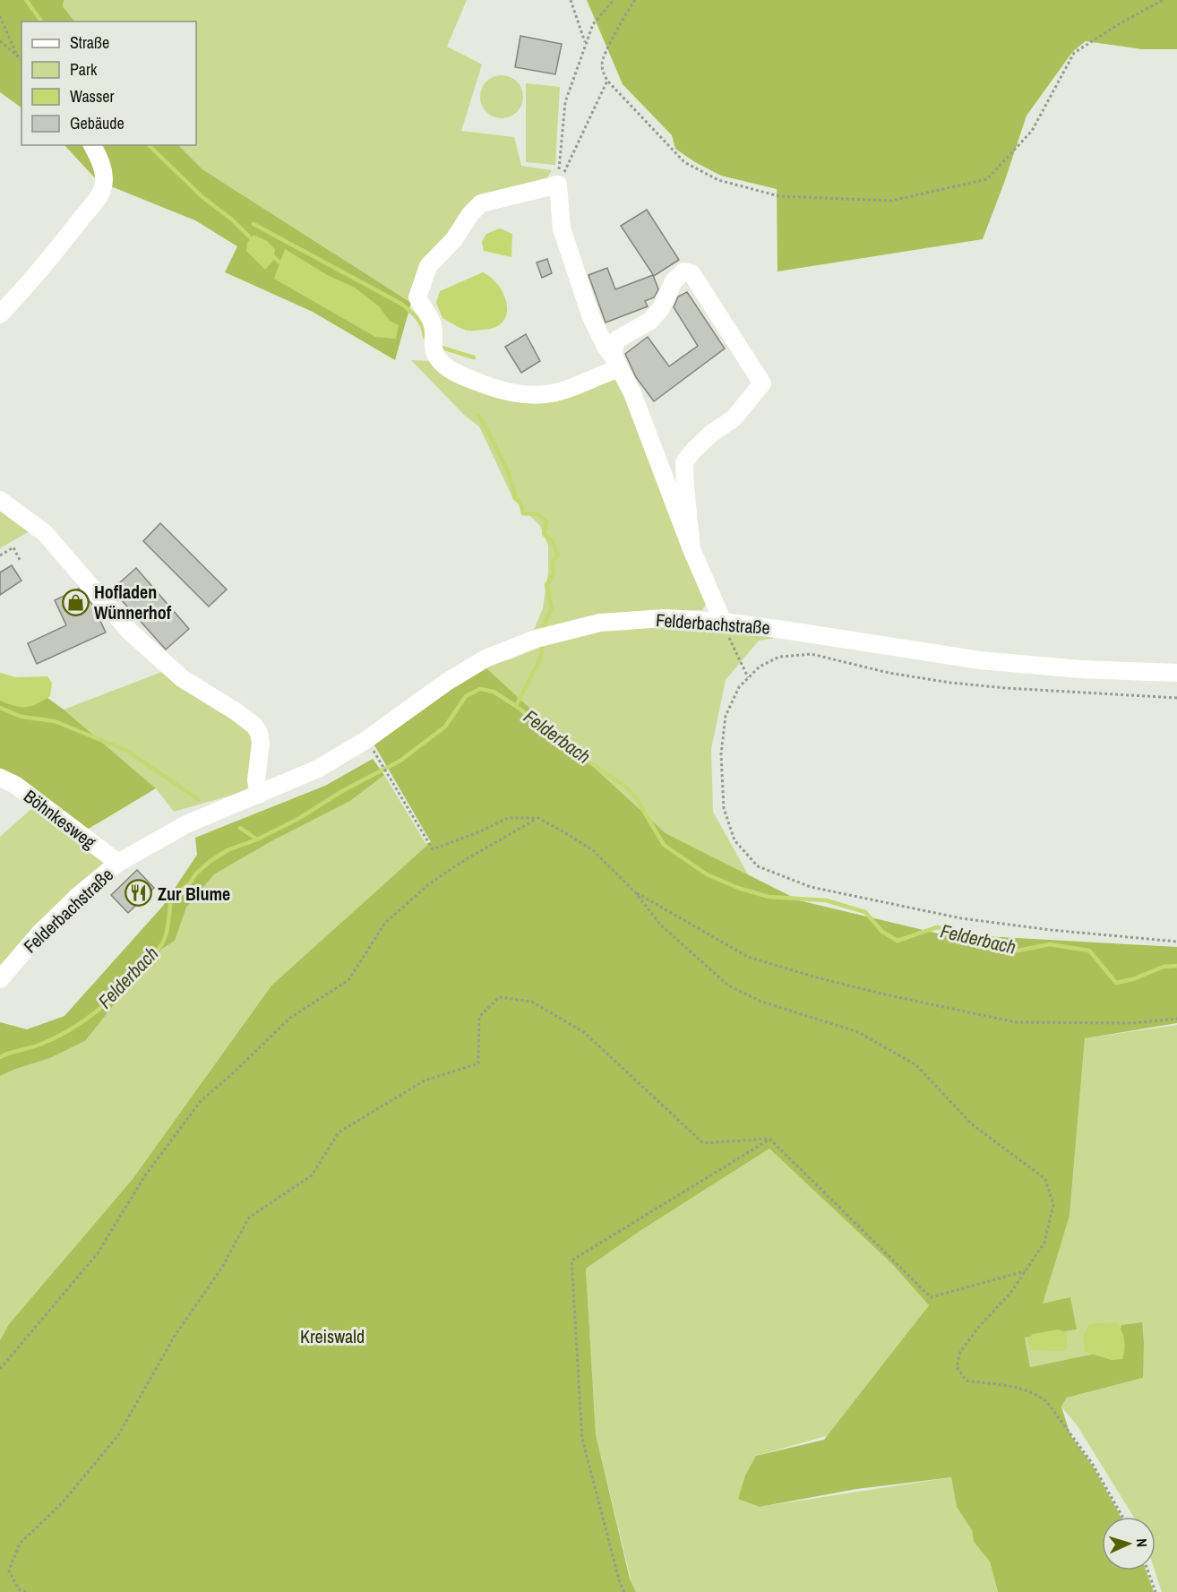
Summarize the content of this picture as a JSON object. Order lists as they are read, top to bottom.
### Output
{
  "streets": {
    "street": ["Felderbachstraße", "Böhnkesweg"]
  },
  "crossings": [
    ["Felderbachstraße", "Böhnkesweg"]
  ],
  "water": ["Felderbach"],
  "parks": ["Kreiswald"],
  "places": {
    "shop": ["Hofladen Wünnerhof"],
    "restaurant": ["Zur Blume"]
  },
  "legend": [
    "Straße",
    "Park",
    "Wasser",
    "Gebäude"
  ],
  "north": "right"
}
